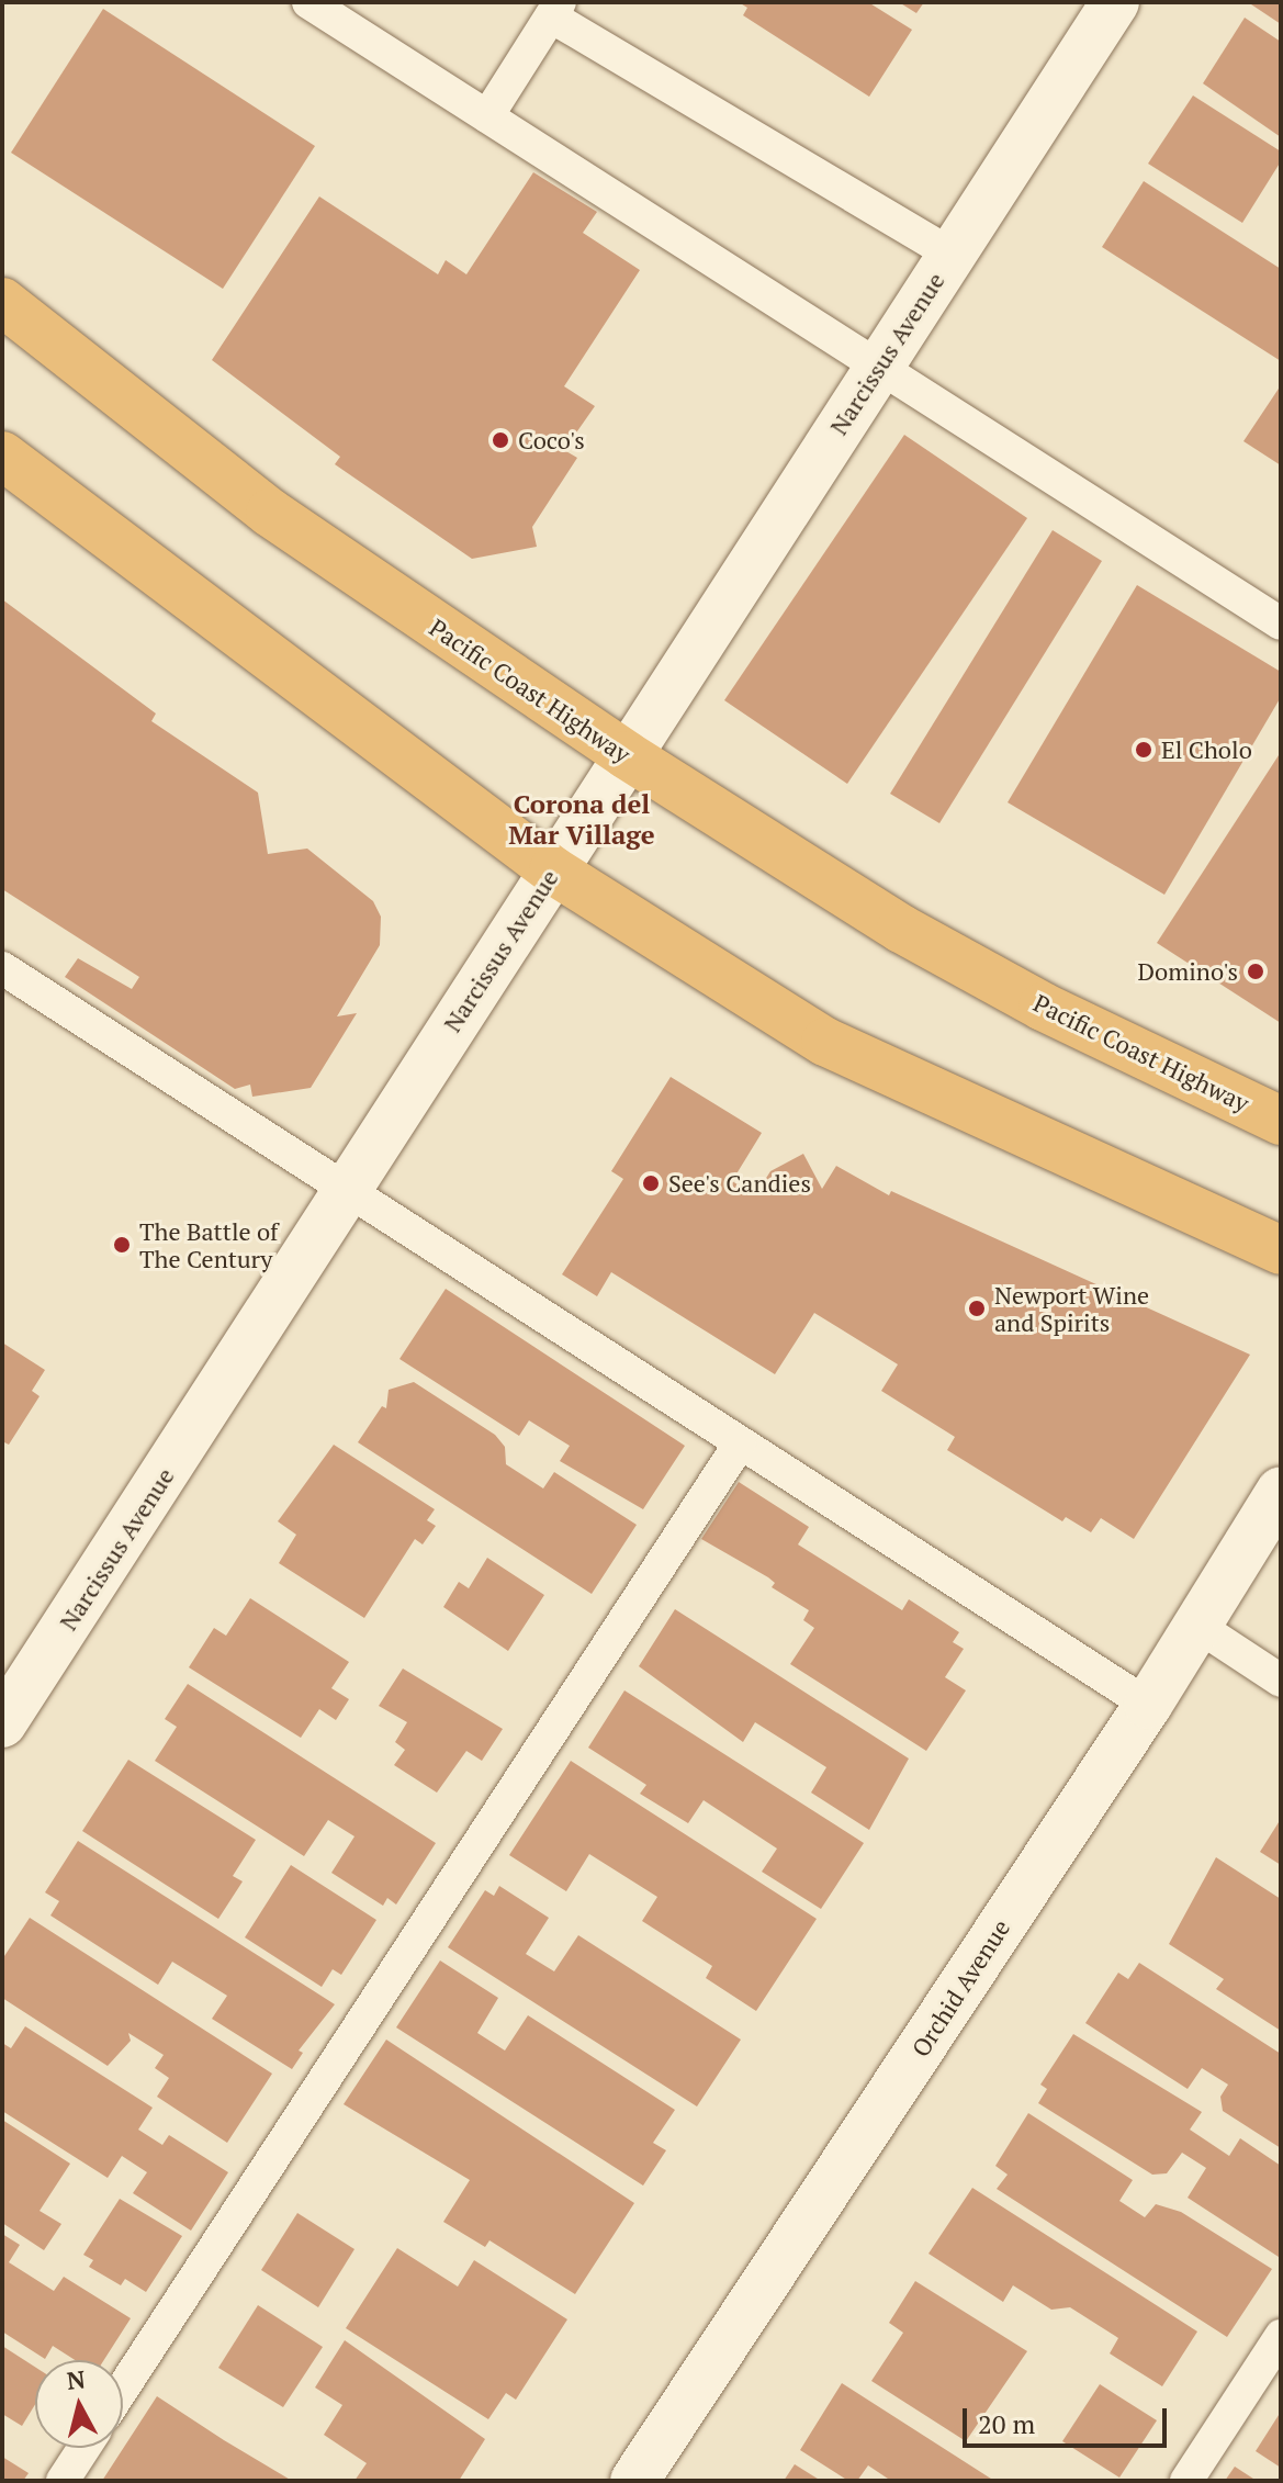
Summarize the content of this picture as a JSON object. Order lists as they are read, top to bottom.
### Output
{
  "streets": {
    "highway": ["Pacific Coast Highway"],
    "street": ["Narcissus Avenue", "Orchid Avenue"]
  },
  "crossings": [
    ["Narcissus Avenue", "Pacific Coast Highway"]
  ],
  "districts": ["Corona del Mar Village"],
  "places": [
    "Coco's",
    "El Cholo",
    "Domino's",
    "See's Candies",
    "The Battle of The Century",
    "Newport Wine and Spirits"
  ],
  "scale_bar": "20 m",
  "north": "top"
}
